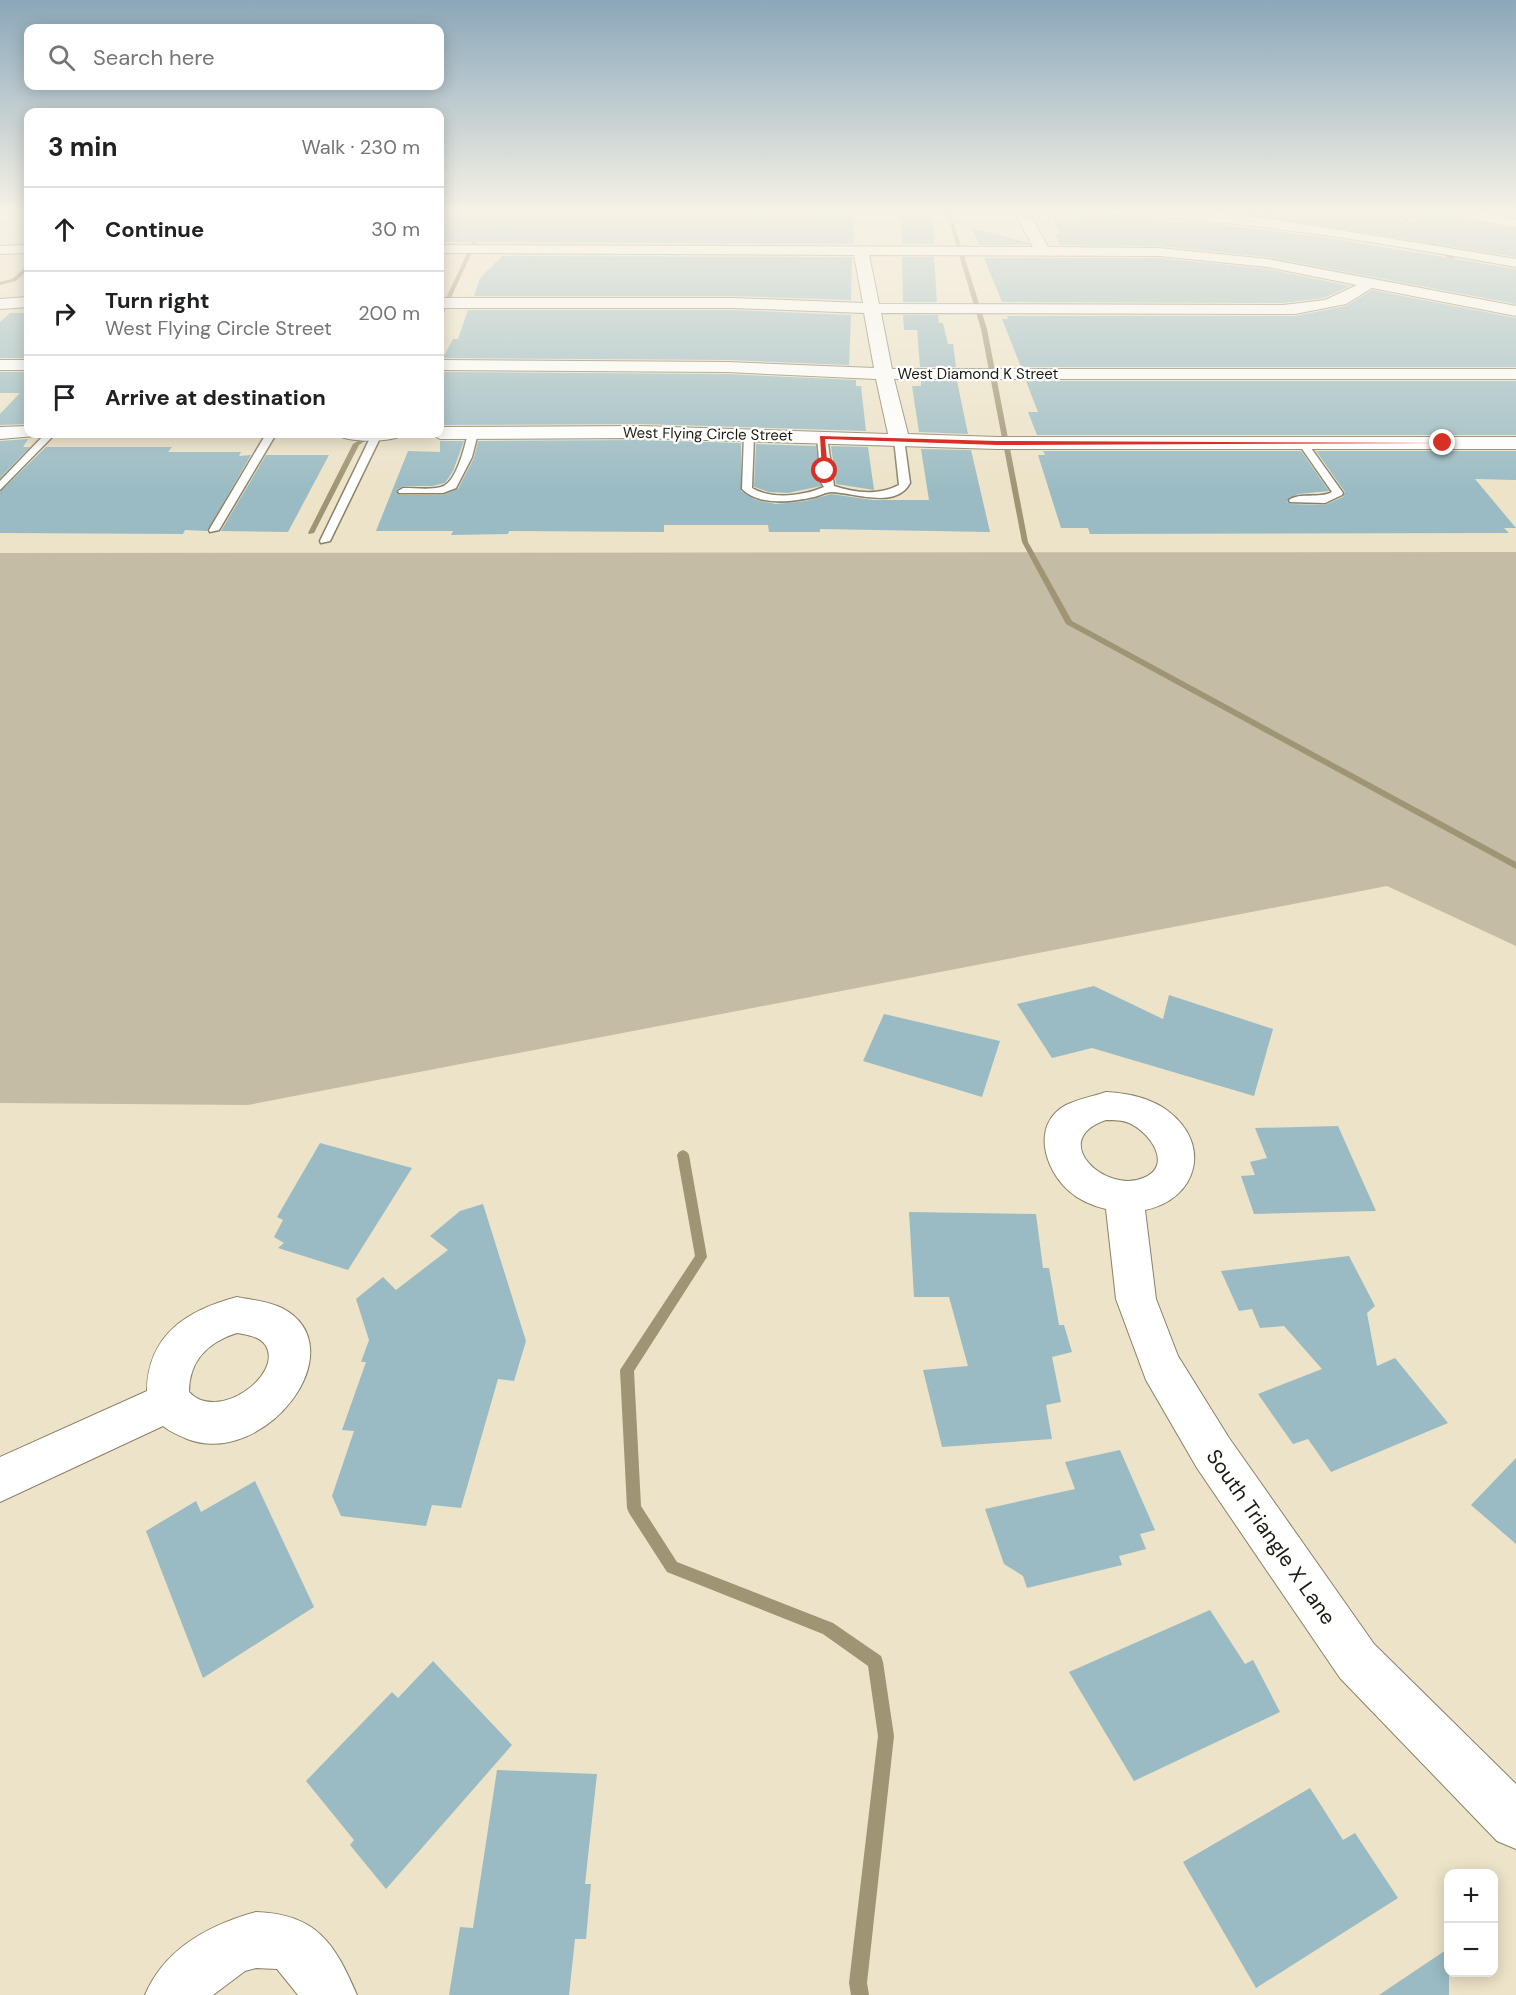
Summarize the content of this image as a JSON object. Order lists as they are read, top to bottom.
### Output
{
  "streets": {
    "street": ["West Diamond K Street", "West Flying Circle Street", "South Triangle X Lane"]
  },
  "page": {
    "search": "Search here",
    "heading": ["3 min", "Walk · 230 m"],
    "list": [
      ["Continue", "30 m"],
      ["Turn right", "West Flying Circle Street", "200 m"],
      "Arrive at destination"
    ],
    "map_buttons": ["+", "−"]
  }
}
